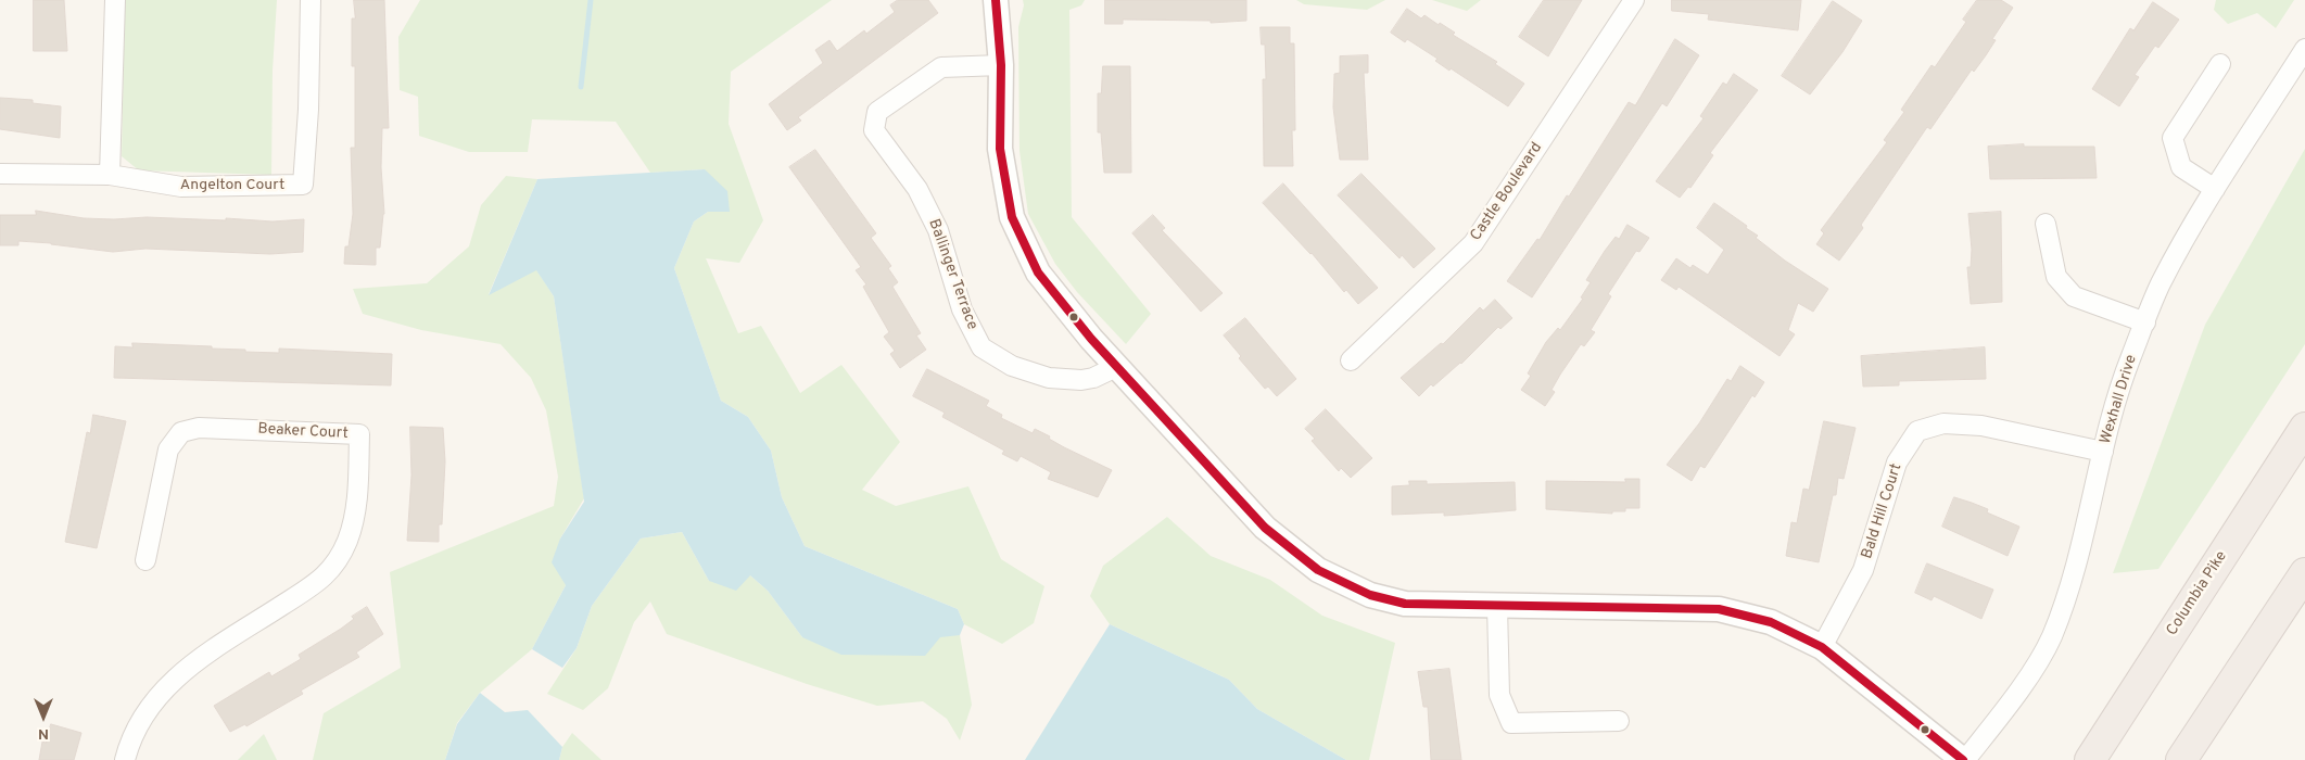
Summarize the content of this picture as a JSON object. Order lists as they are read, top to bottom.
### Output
{
  "streets": {
    "highway": ["Columbia Pike"],
    "street": [
      "Angelton Court",
      "Castle Boulevard",
      "Ballinger Terrace",
      "Wexhall Drive",
      "Beaker Court",
      "Bald Hill Court"
    ]
  },
  "crossings": [
    ["Wexhall Drive", "Bald Hill Court"]
  ],
  "north": "bottom"
}
